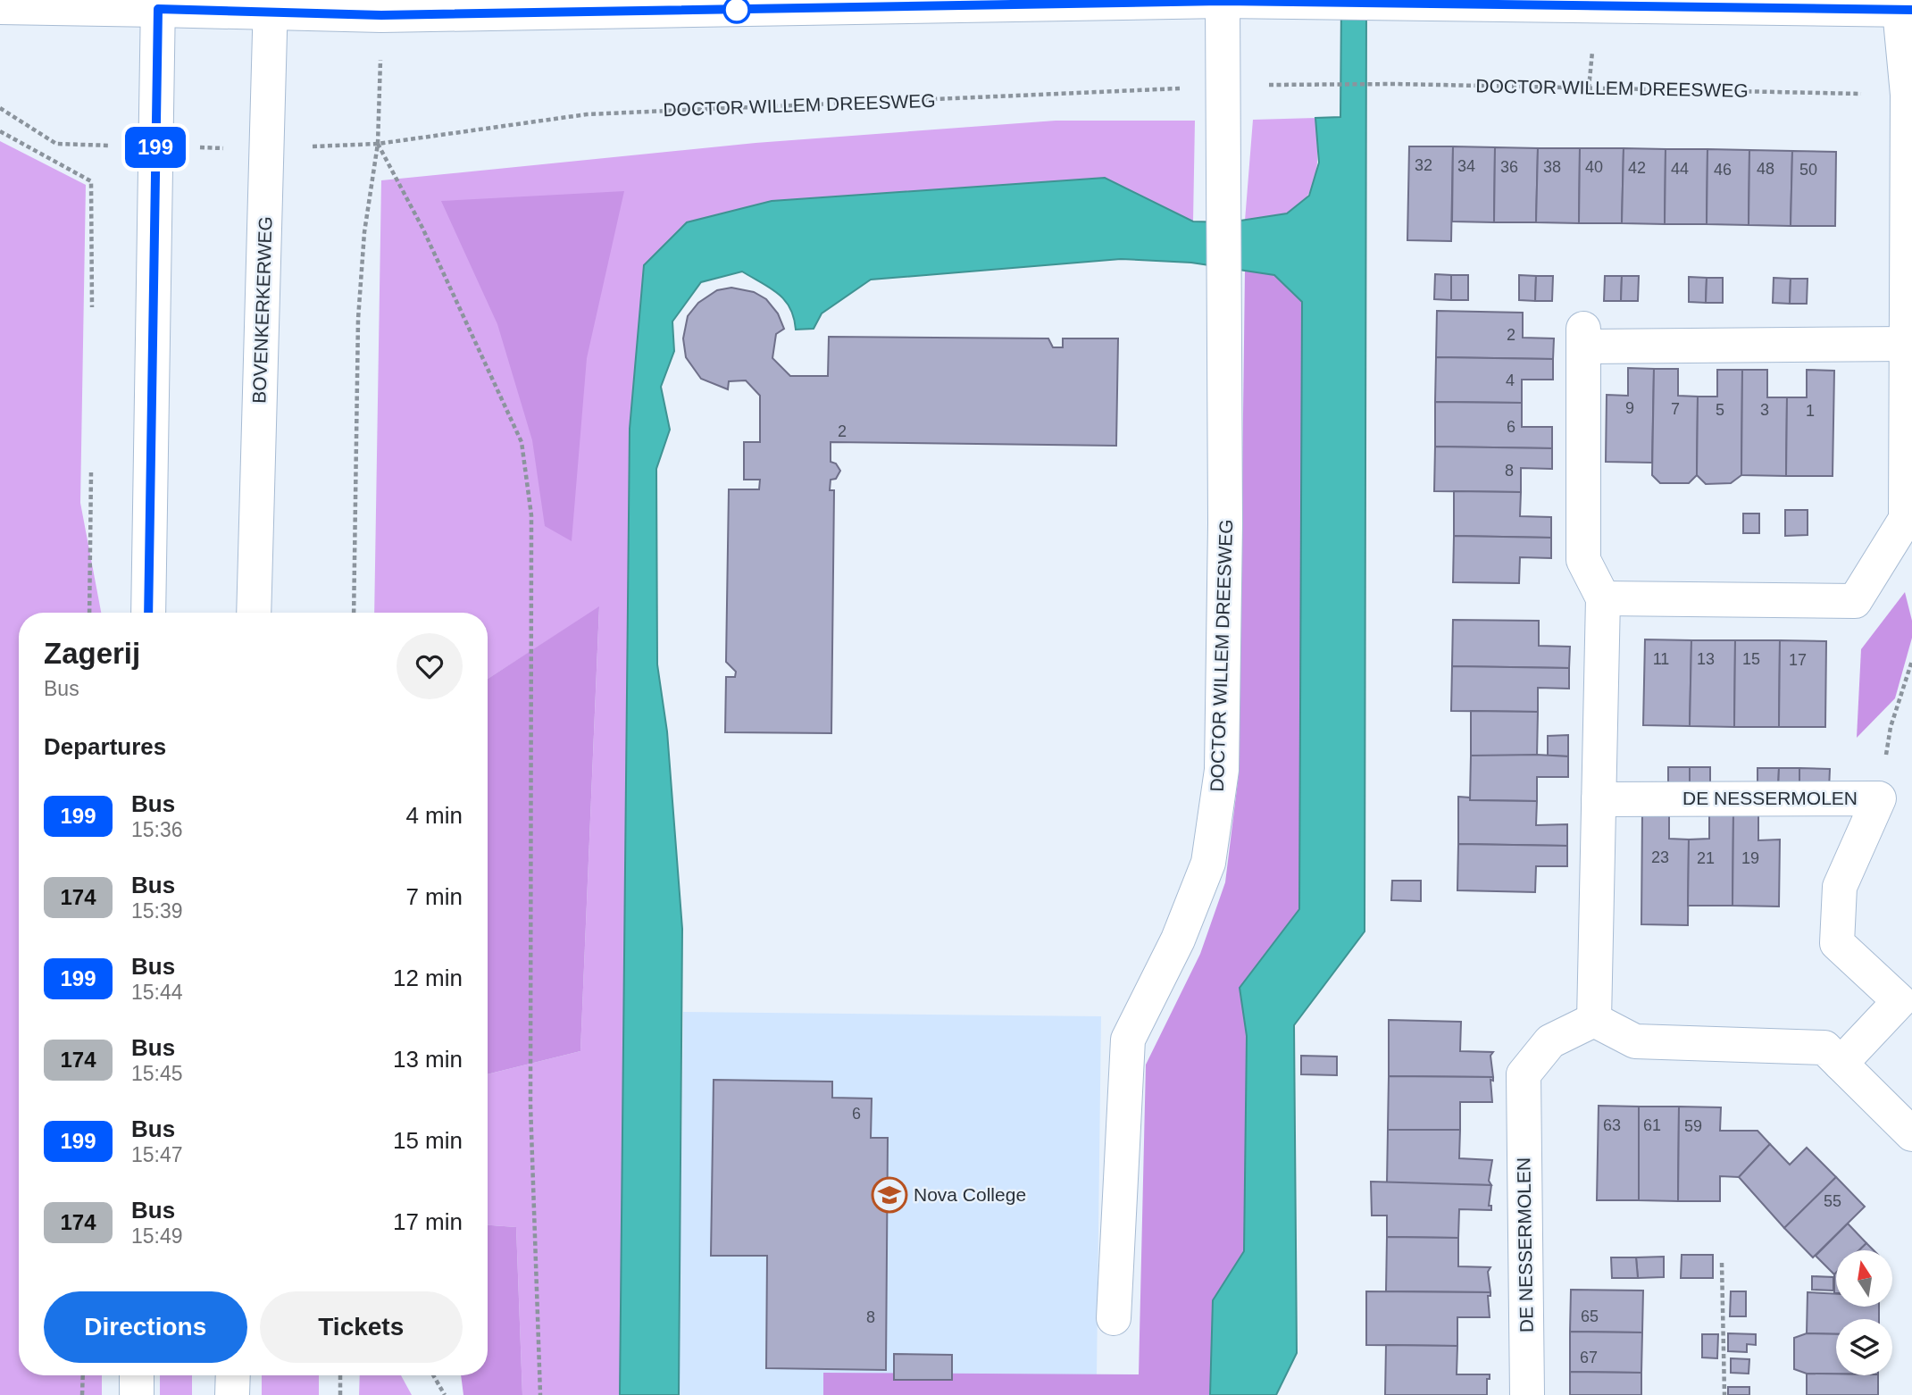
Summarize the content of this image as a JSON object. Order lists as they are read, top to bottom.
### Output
{
  "streets": {
    "street": ["DOCTOR WILLEM DREESWEG", "BOVENKERKERWEG", "DE NESSERMOLEN"]
  },
  "places": {
    "school or university": ["Nova College"]
  },
  "lines": ["bus line 199"],
  "house_numbers": [
    "32",
    "34",
    "36",
    "38",
    "40",
    "42",
    "44",
    "48",
    "46",
    "50",
    "2",
    "4",
    "9",
    "7",
    "5",
    "3",
    "1",
    "6",
    "2",
    "8",
    "11",
    "13",
    "15",
    "17",
    "23",
    "21",
    "19",
    "6",
    "63",
    "61",
    "59",
    "55",
    "65",
    "8",
    "67"
  ],
  "north": "top",
  "page": {
    "on_map": "199",
    "heading": [
      ["Zagerij", "Bus"],
      "Departures"
    ],
    "list": [
      {
        "mark": "199",
        "name": "Bus",
        "note": "15:36",
        "value": "4 min"
      },
      {
        "mark": "174",
        "name": "Bus",
        "note": "15:39",
        "value": "7 min"
      },
      {
        "mark": "199",
        "name": "Bus",
        "note": "15:44",
        "value": "12 min"
      },
      {
        "mark": "174",
        "name": "Bus",
        "note": "15:45",
        "value": "13 min"
      },
      {
        "mark": "199",
        "name": "Bus",
        "note": "15:47",
        "value": "15 min"
      },
      {
        "mark": "174",
        "name": "Bus",
        "note": "15:49",
        "value": "17 min"
      }
    ],
    "buttons": ["Directions", "Tickets"]
  }
}
